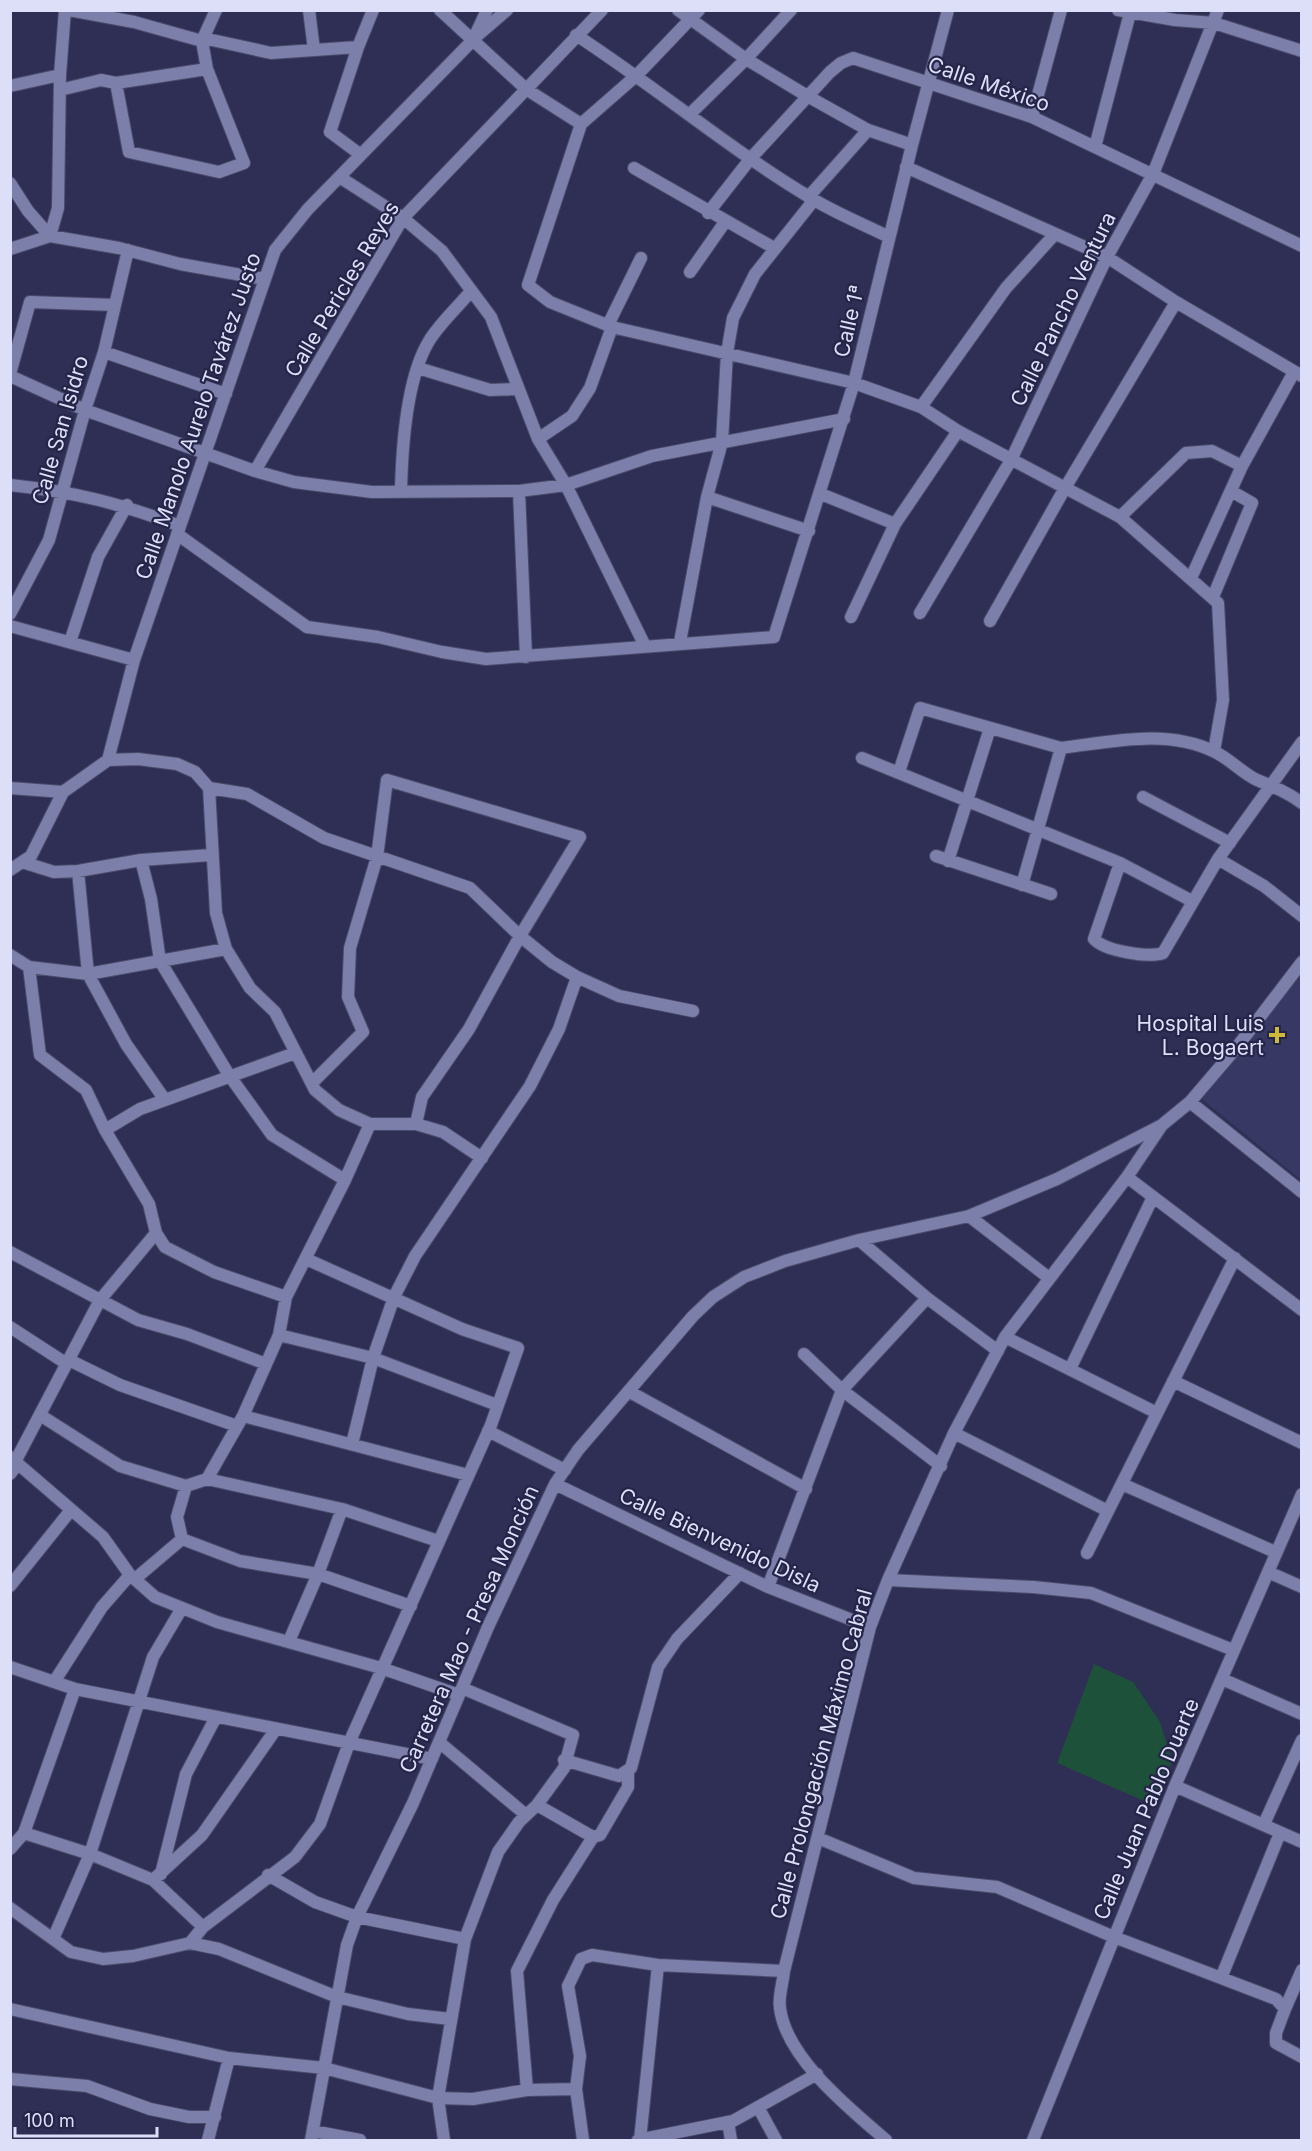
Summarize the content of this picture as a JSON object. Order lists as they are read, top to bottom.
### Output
{
  "streets": {
    "street": [
      "Calle México",
      "Calle Pericles Reyes",
      "Calle Pancho Ventura",
      "Calle 1ª",
      "Calle Manolo Aurelo Tavárez Justo",
      "Calle San Isidro",
      "Calle Bienvenido Disla",
      "Carretera Mao - Presa Monción",
      "Calle Prolongación Máximo Cabral",
      "Calle Juan Pablo Duarte"
    ]
  },
  "crossings": [
    ["Calle México", "Calle Pancho Ventura"],
    ["Calle México", "Calle 1ª"],
    ["Calle Bienvenido Disla", "Carretera Mao - Presa Monción"],
    ["Calle Bienvenido Disla", "Calle Prolongación Máximo Cabral"],
    ["Carretera Mao - Presa Monción", "Calle Prolongación Máximo Cabral"]
  ],
  "places": {
    "health": ["Hospital Luis L. Bogaert"]
  },
  "scale_bar": "100 m"
}
